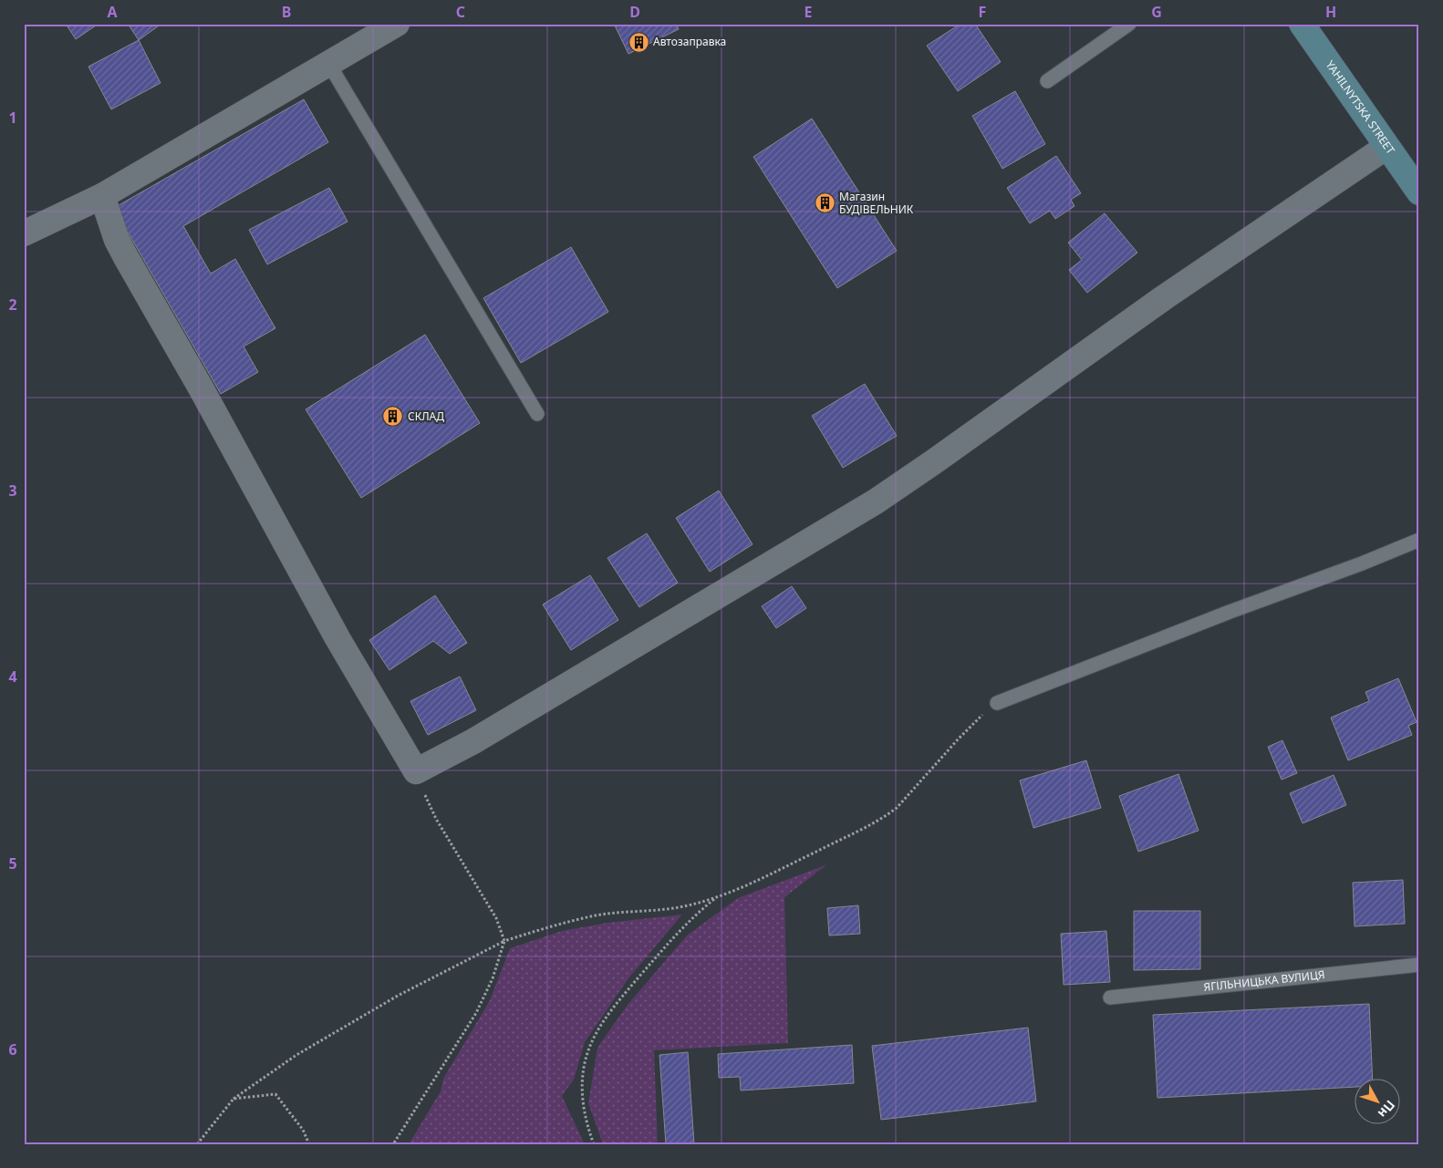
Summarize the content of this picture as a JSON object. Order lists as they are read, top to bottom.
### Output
{
  "streets": {
    "main road": ["YAHILNYTSKA STREET"],
    "lane": ["ЯГІЛЬНИЦЬКА ВУЛИЦЯ"]
  },
  "places": {
    "building": ["Автозаправка", "Магазин БУДІВЕЛЬНИК", "СКЛАД"]
  },
  "north": "bottom right",
  "grid": {
    "columns": [
      "A",
      "B",
      "C",
      "D",
      "E",
      "F",
      "G",
      "H"
    ],
    "rows": [
      "1",
      "2",
      "3",
      "4",
      "5",
      "6"
    ]
  }
}
